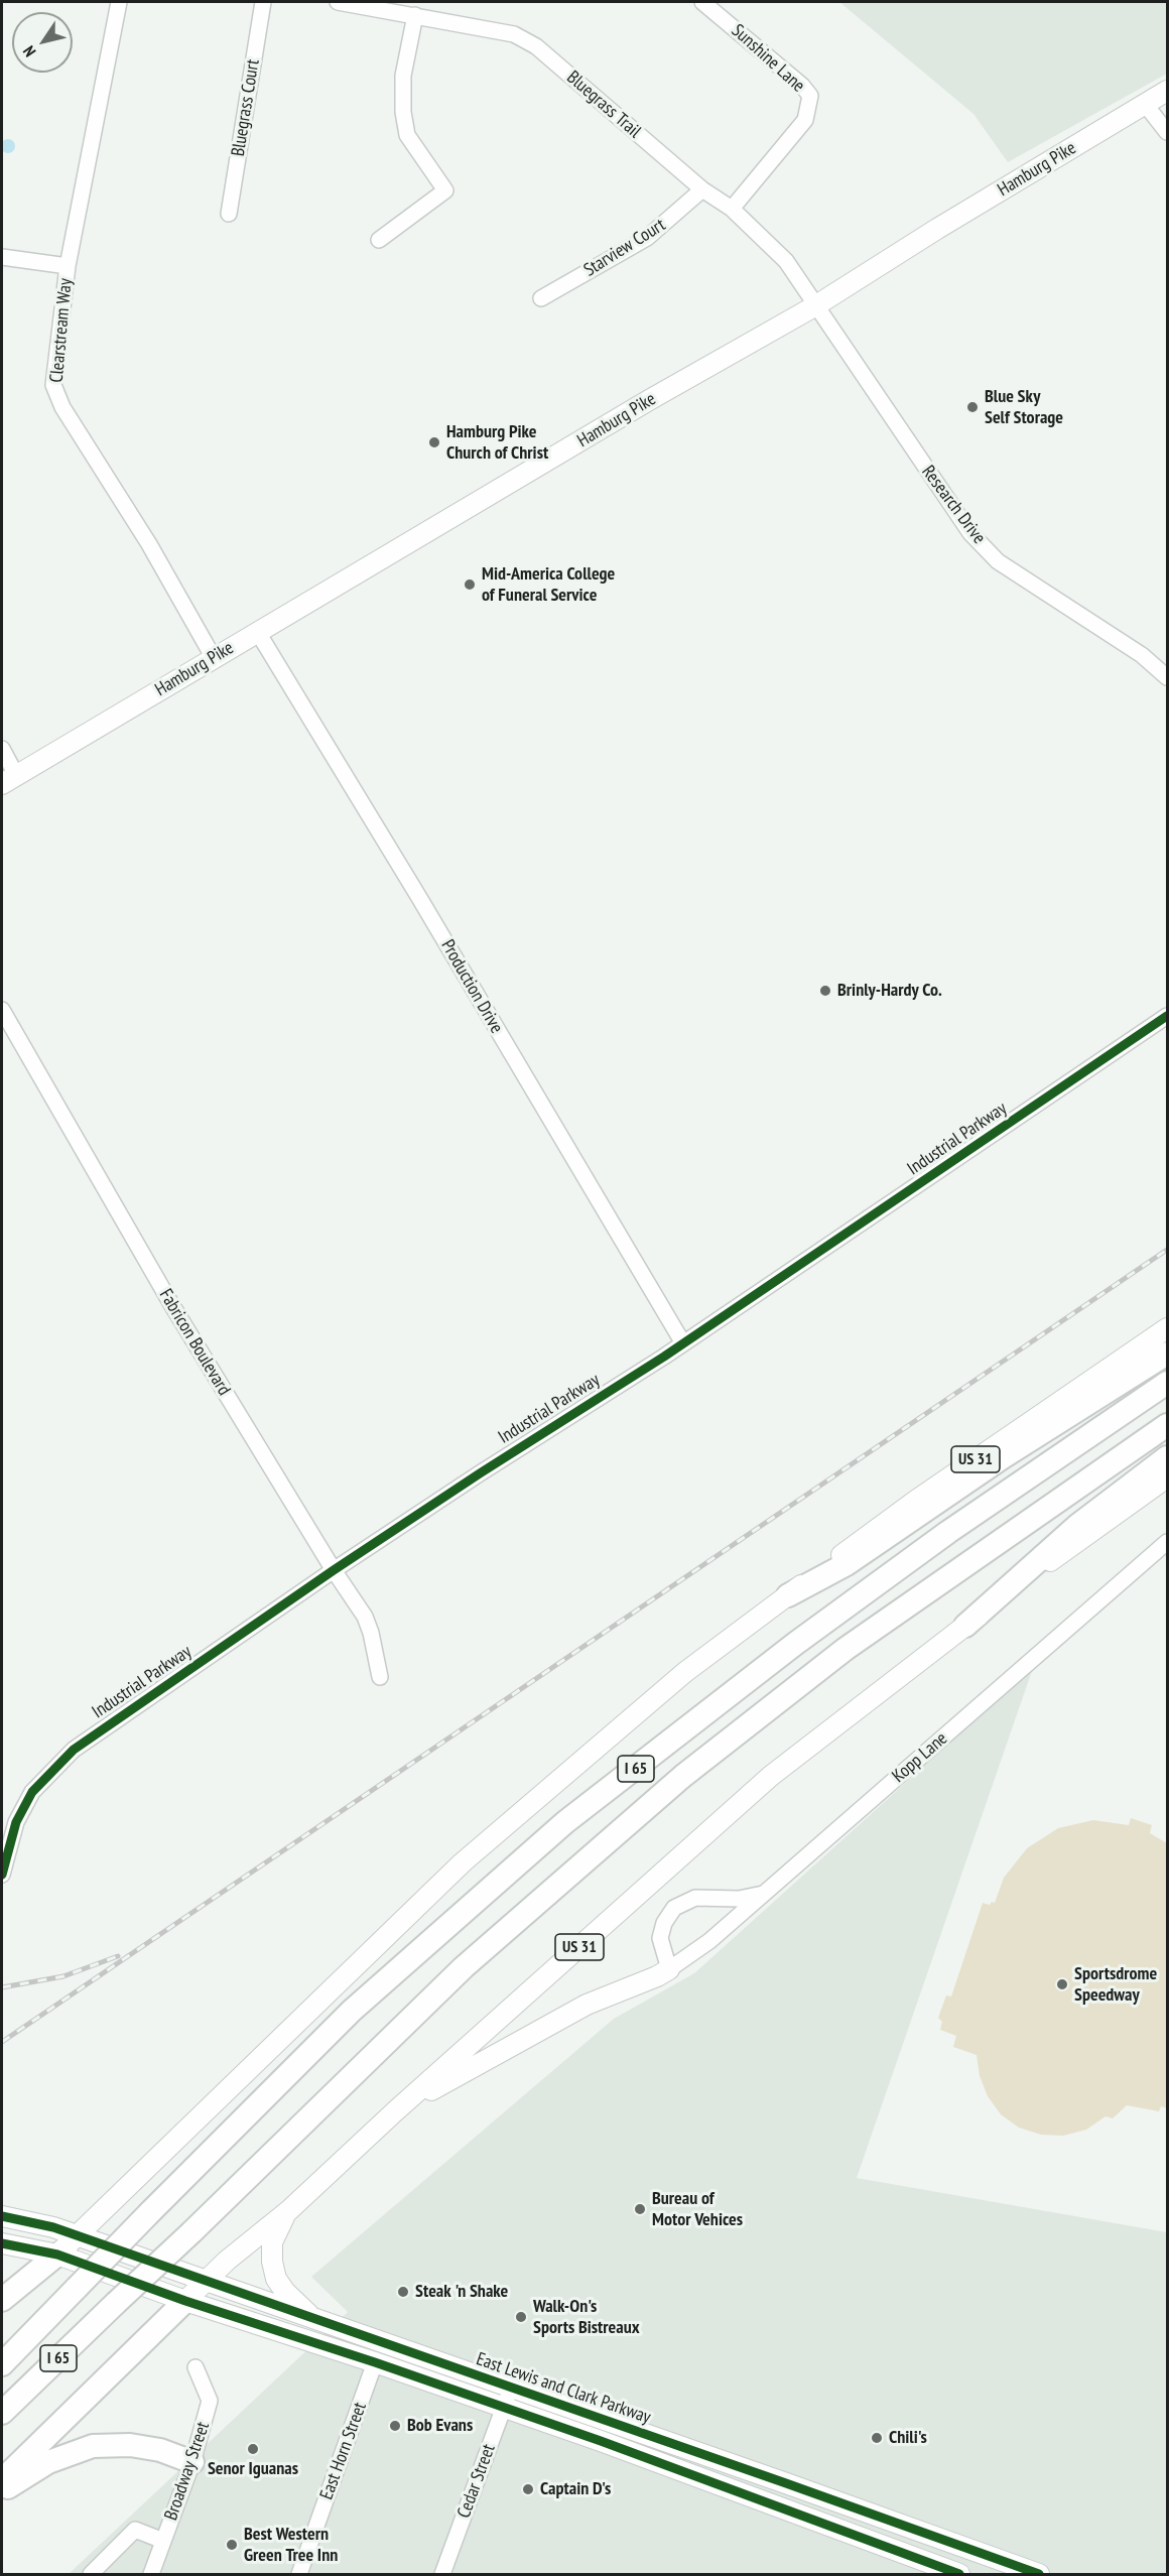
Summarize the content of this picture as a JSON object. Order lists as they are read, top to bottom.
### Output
{
  "streets": {
    "highway": ["I 65"],
    "main road": ["Hamburg Pike", "US 31", "East Lewis and Clark Parkway"],
    "street": [
      "Sunshine Lane",
      "Bluegrass Trail",
      "Bluegrass Court",
      "Starview Court",
      "Clearstream Way",
      "Research Drive",
      "Production Drive",
      "Industrial Parkway",
      "Fabricon Boulevard",
      "Kopp Lane",
      "East Horn Street",
      "Broadway Street",
      "Cedar Street"
    ]
  },
  "crossings": [
    ["Sunshine Lane", "Bluegrass Trail"],
    ["Bluegrass Trail", "Hamburg Pike"],
    ["Bluegrass Trail", "Starview Court"],
    ["Bluegrass Trail", "Research Drive"],
    ["Hamburg Pike", "Clearstream Way"],
    ["Hamburg Pike", "Research Drive"],
    ["Hamburg Pike", "Production Drive"],
    ["Production Drive", "Industrial Parkway"],
    ["Industrial Parkway", "Fabricon Boulevard"],
    ["US 31", "East Lewis and Clark Parkway"],
    ["East Lewis and Clark Parkway", "East Horn Street"],
    ["East Lewis and Clark Parkway", "Cedar Street"]
  ],
  "places": [
    "Blue Sky Self Storage",
    "Hamburg Pike Church of Christ",
    "Mid-America College of Funeral Service",
    "Brinly-Hardy Co.",
    "Sportsdrome Speedway",
    "Bureau of Motor Vehices",
    "Steak 'n Shake",
    "Walk-On's Sports Bistreaux",
    "Bob Evans",
    "Chili's",
    "Senor Iguanas",
    "Captain D's",
    "Best Western Green Tree Inn"
  ],
  "north": "bottom left"
}
